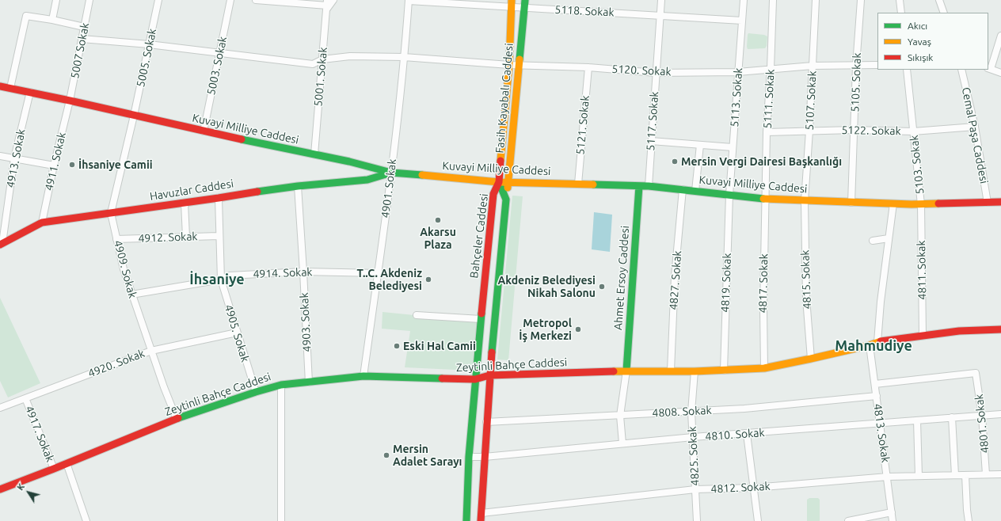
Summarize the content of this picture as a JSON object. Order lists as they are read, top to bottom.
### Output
{
  "streets": {
    "street": [
      "5118. Sokak",
      "5007 Sokak",
      "5005. Sokak",
      "5003. Sokak",
      "5120. Sokak",
      "5001. Sokak",
      "5105. Sokak",
      "5113. Sokak",
      "Fasih Kayabalı Caddesi",
      "5111. Sokak",
      "5107. Sokak",
      "5117. Sokak",
      "5121. Sokak",
      "Kuvayi Milliye Caddesi",
      "5122. Sokak",
      "Cemal Paşa Caddesi",
      "4913. Sokak",
      "4911. Sokak",
      "5103. Sokak",
      "4901. Sokak",
      "Havuzlar Caddesi",
      "Bahçeler Caddesi",
      "4912. Sokak",
      "4909. Sokak",
      "4811. Sokak",
      "4914. Sokak",
      "Ahmet Ersoy Caddesi",
      "4815. Sokak",
      "4827. Sokak",
      "4819. Sokak",
      "4817. Sokak",
      "4903. Sokak",
      "4905. Sokak",
      "4920. Sokak",
      "Zeytinli Bahçe Caddesi",
      "4808. Sokak",
      "4801. Sokak",
      "4813. Sokak",
      "4917. Sokak",
      "4810. Sokak",
      "4825. Sokak",
      "4812. Sokak"
    ]
  },
  "crossings": [
    ["5118. Sokak", "5113. Sokak"],
    ["5118. Sokak", "Fasih Kayabalı Caddesi"],
    ["5118. Sokak", "5117. Sokak"],
    ["5118. Sokak", "4901. Sokak"],
    ["5007 Sokak", "5120. Sokak"],
    ["5007 Sokak", "Kuvayi Milliye Caddesi"],
    ["5007 Sokak", "4911. Sokak"],
    ["5005. Sokak", "5120. Sokak"],
    ["5005. Sokak", "Kuvayi Milliye Caddesi"],
    ["5005. Sokak", "4909. Sokak"],
    ["5003. Sokak", "5120. Sokak"],
    ["5003. Sokak", "Kuvayi Milliye Caddesi"],
    ["5120. Sokak", "5001. Sokak"],
    ["5120. Sokak", "5105. Sokak"],
    ["5120. Sokak", "5113. Sokak"],
    ["5120. Sokak", "Fasih Kayabalı Caddesi"],
    ["5120. Sokak", "5111. Sokak"],
    ["5120. Sokak", "5107. Sokak"],
    ["5120. Sokak", "5117. Sokak"],
    ["5120. Sokak", "5121. Sokak"],
    ["5120. Sokak", "4901. Sokak"],
    ["5001. Sokak", "Kuvayi Milliye Caddesi"],
    ["5105. Sokak", "Kuvayi Milliye Caddesi"],
    ["5105. Sokak", "5122. Sokak"],
    ["5113. Sokak", "Kuvayi Milliye Caddesi"],
    ["5113. Sokak", "4819. Sokak"],
    ["Fasih Kayabalı Caddesi", "Kuvayi Milliye Caddesi"],
    ["Fasih Kayabalı Caddesi", "Bahçeler Caddesi"],
    ["5111. Sokak", "Kuvayi Milliye Caddesi"],
    ["5111. Sokak", "5122. Sokak"],
    ["5111. Sokak", "4817. Sokak"],
    ["5107. Sokak", "Kuvayi Milliye Caddesi"],
    ["5107. Sokak", "5122. Sokak"],
    ["5107. Sokak", "4815. Sokak"],
    ["5117. Sokak", "Kuvayi Milliye Caddesi"],
    ["5121. Sokak", "Kuvayi Milliye Caddesi"],
    ["Kuvayi Milliye Caddesi", "Cemal Paşa Caddesi"],
    ["Kuvayi Milliye Caddesi", "4913. Sokak"],
    ["Kuvayi Milliye Caddesi", "4911. Sokak"],
    ["Kuvayi Milliye Caddesi", "5103. Sokak"],
    ["Kuvayi Milliye Caddesi", "4901. Sokak"],
    ["Kuvayi Milliye Caddesi", "Havuzlar Caddesi"],
    ["Kuvayi Milliye Caddesi", "Bahçeler Caddesi"],
    ["Kuvayi Milliye Caddesi", "4909. Sokak"],
    ["Kuvayi Milliye Caddesi", "4811. Sokak"],
    ["Kuvayi Milliye Caddesi", "Ahmet Ersoy Caddesi"],
    ["Kuvayi Milliye Caddesi", "4815. Sokak"],
    ["Kuvayi Milliye Caddesi", "4827. Sokak"],
    ["Kuvayi Milliye Caddesi", "4819. Sokak"],
    ["Kuvayi Milliye Caddesi", "4817. Sokak"],
    ["5122. Sokak", "Cemal Paşa Caddesi"],
    ["5122. Sokak", "5103. Sokak"],
    ["4913. Sokak", "Havuzlar Caddesi"],
    ["4911. Sokak", "Havuzlar Caddesi"],
    ["5103. Sokak", "4811. Sokak"],
    ["4901. Sokak", "Havuzlar Caddesi"],
    ["4901. Sokak", "4914. Sokak"],
    ["4901. Sokak", "Zeytinli Bahçe Caddesi"],
    ["Havuzlar Caddesi", "4909. Sokak"],
    ["Havuzlar Caddesi", "4903. Sokak"],
    ["Havuzlar Caddesi", "4905. Sokak"],
    ["Bahçeler Caddesi", "Zeytinli Bahçe Caddesi"],
    ["Bahçeler Caddesi", "4808. Sokak"],
    ["Bahçeler Caddesi", "4810. Sokak"],
    ["Bahçeler Caddesi", "4812. Sokak"],
    ["4912. Sokak", "4909. Sokak"],
    ["4912. Sokak", "4905. Sokak"],
    ["4909. Sokak", "4914. Sokak"],
    ["4909. Sokak", "4920. Sokak"],
    ["4909. Sokak", "Zeytinli Bahçe Caddesi"],
    ["4811. Sokak", "Zeytinli Bahçe Caddesi"],
    ["4914. Sokak", "4903. Sokak"],
    ["4914. Sokak", "4905. Sokak"],
    ["Ahmet Ersoy Caddesi", "Zeytinli Bahçe Caddesi"],
    ["4815. Sokak", "Zeytinli Bahçe Caddesi"],
    ["4827. Sokak", "Zeytinli Bahçe Caddesi"],
    ["4819. Sokak", "Zeytinli Bahçe Caddesi"],
    ["4817. Sokak", "Zeytinli Bahçe Caddesi"],
    ["4903. Sokak", "Zeytinli Bahçe Caddesi"],
    ["4905. Sokak", "4920. Sokak"],
    ["4905. Sokak", "Zeytinli Bahçe Caddesi"],
    ["4920. Sokak", "4917. Sokak"],
    ["Zeytinli Bahçe Caddesi", "4813. Sokak"],
    ["Zeytinli Bahçe Caddesi", "4917. Sokak"],
    ["Zeytinli Bahçe Caddesi", "4825. Sokak"],
    ["4808. Sokak", "4813. Sokak"],
    ["4808. Sokak", "4825. Sokak"],
    ["4801. Sokak", "4813. Sokak"],
    ["4801. Sokak", "4810. Sokak"],
    ["4801. Sokak", "4812. Sokak"],
    ["4813. Sokak", "4810. Sokak"],
    ["4813. Sokak", "4812. Sokak"],
    ["4810. Sokak", "4825. Sokak"],
    ["4825. Sokak", "4812. Sokak"]
  ],
  "districts": ["İhsaniye", "Mahmudiye"],
  "places": [
    "Mersin Vergi Dairesi Başkanlığı",
    "İhsaniye Camii",
    "Akarsu Plaza",
    "T..C. Akdeniz Belediyesi",
    "Akdeniz Belediyesi Nikah Salonu",
    "Metropol İş Merkezi",
    "Eski Hal Camii",
    "Mersin Adalet Sarayı"
  ],
  "legend": ["Akıcı", "Yavaş", "Sıkışık"],
  "north": "top left"
}
